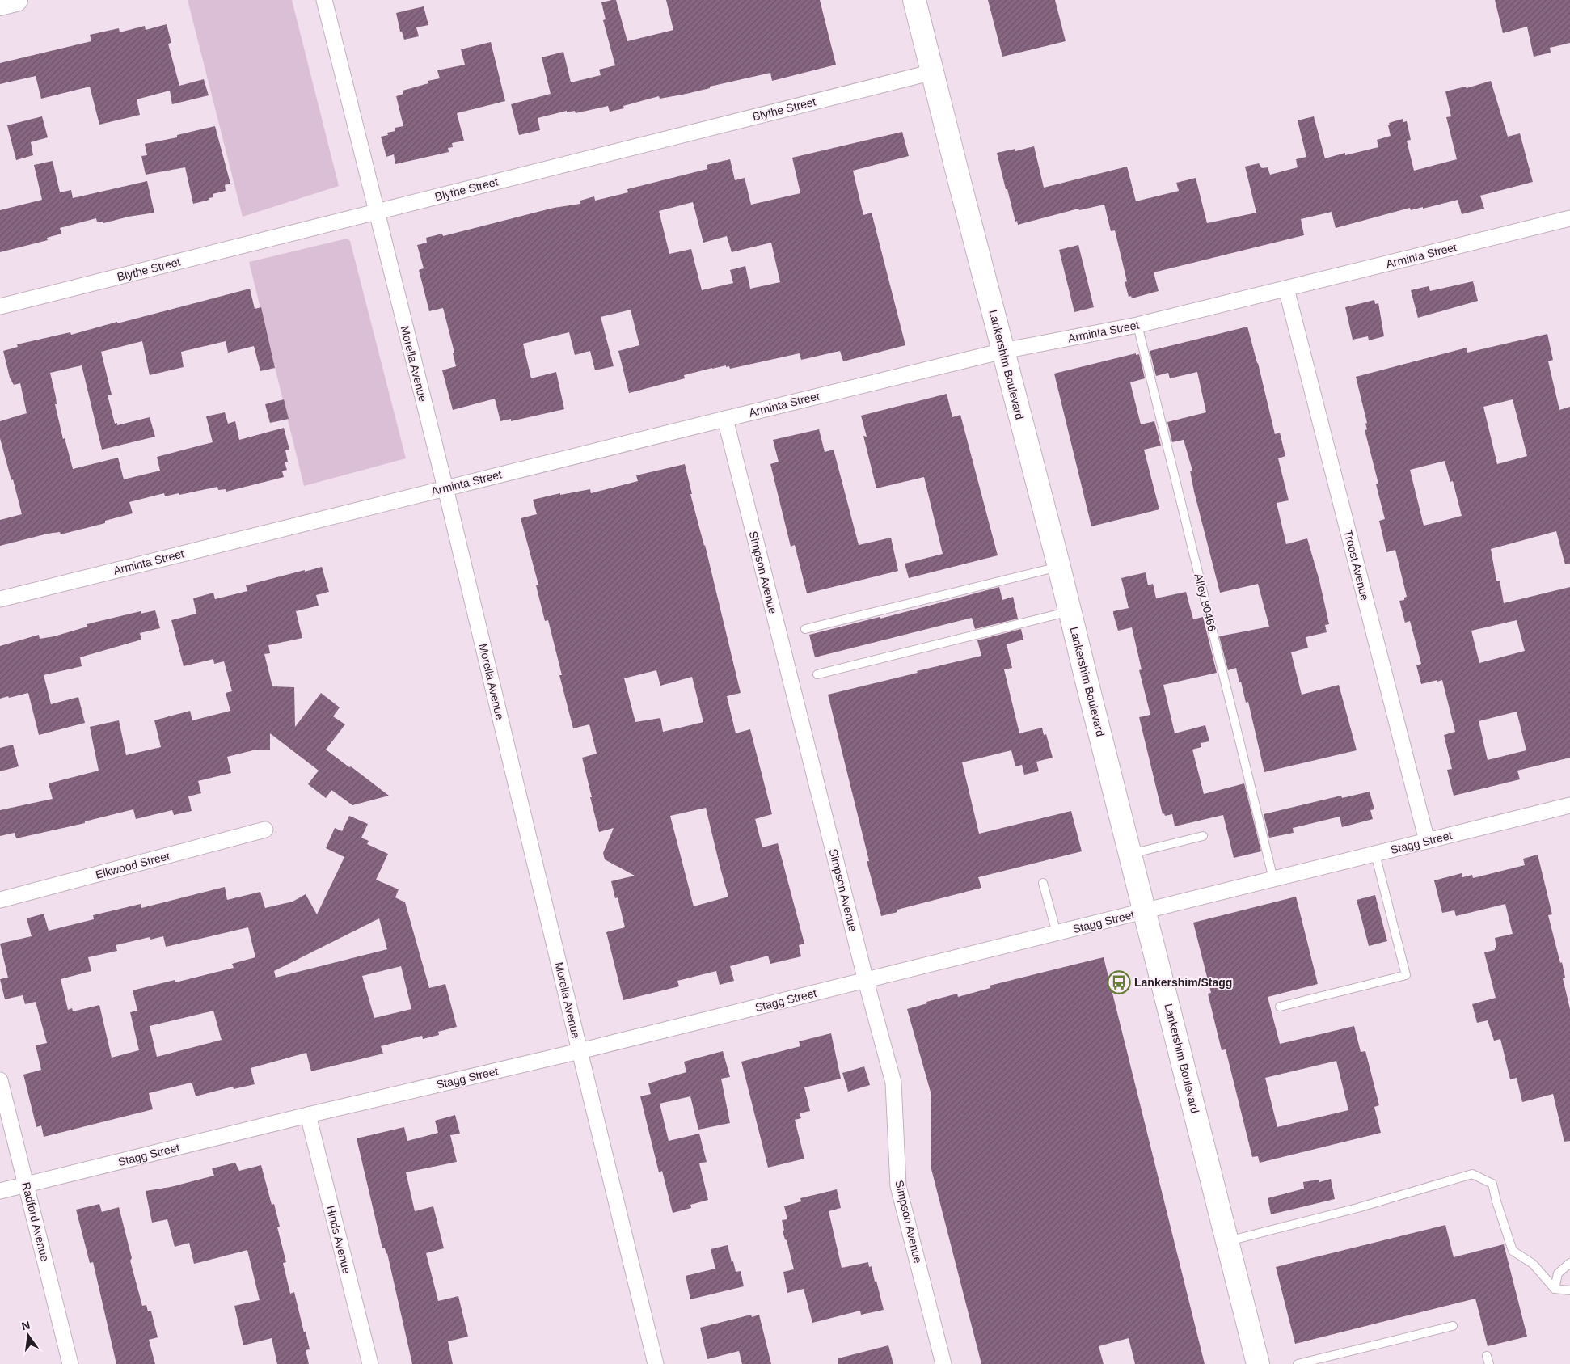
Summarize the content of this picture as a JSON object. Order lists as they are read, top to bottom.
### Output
{
  "streets": {
    "main road": ["Lankershim Boulevard"],
    "street": [
      "Blythe Street",
      "Arminta Street",
      "Morella Avenue",
      "Troost Avenue",
      "Simpson Avenue",
      "Stagg Street",
      "Elkwood Street",
      "Radford Avenue",
      "Hinds Avenue"
    ],
    "lane": ["Alley 80466"]
  },
  "crossings": [
    ["Blythe Street", "Morella Avenue"],
    ["Blythe Street", "Lankershim Boulevard"],
    ["Arminta Street", "Morella Avenue"],
    ["Arminta Street", "Lankershim Boulevard"],
    ["Arminta Street", "Troost Avenue"],
    ["Arminta Street", "Simpson Avenue"],
    ["Arminta Street", "Alley 80466"],
    ["Morella Avenue", "Stagg Street"],
    ["Lankershim Boulevard", "Stagg Street"],
    ["Troost Avenue", "Stagg Street"],
    ["Simpson Avenue", "Stagg Street"],
    ["Alley 80466", "Stagg Street"],
    ["Stagg Street", "Radford Avenue"],
    ["Stagg Street", "Hinds Avenue"]
  ],
  "places": {
    "bus stop": ["Lankershim/Stagg"]
  },
  "north": "top"
}
